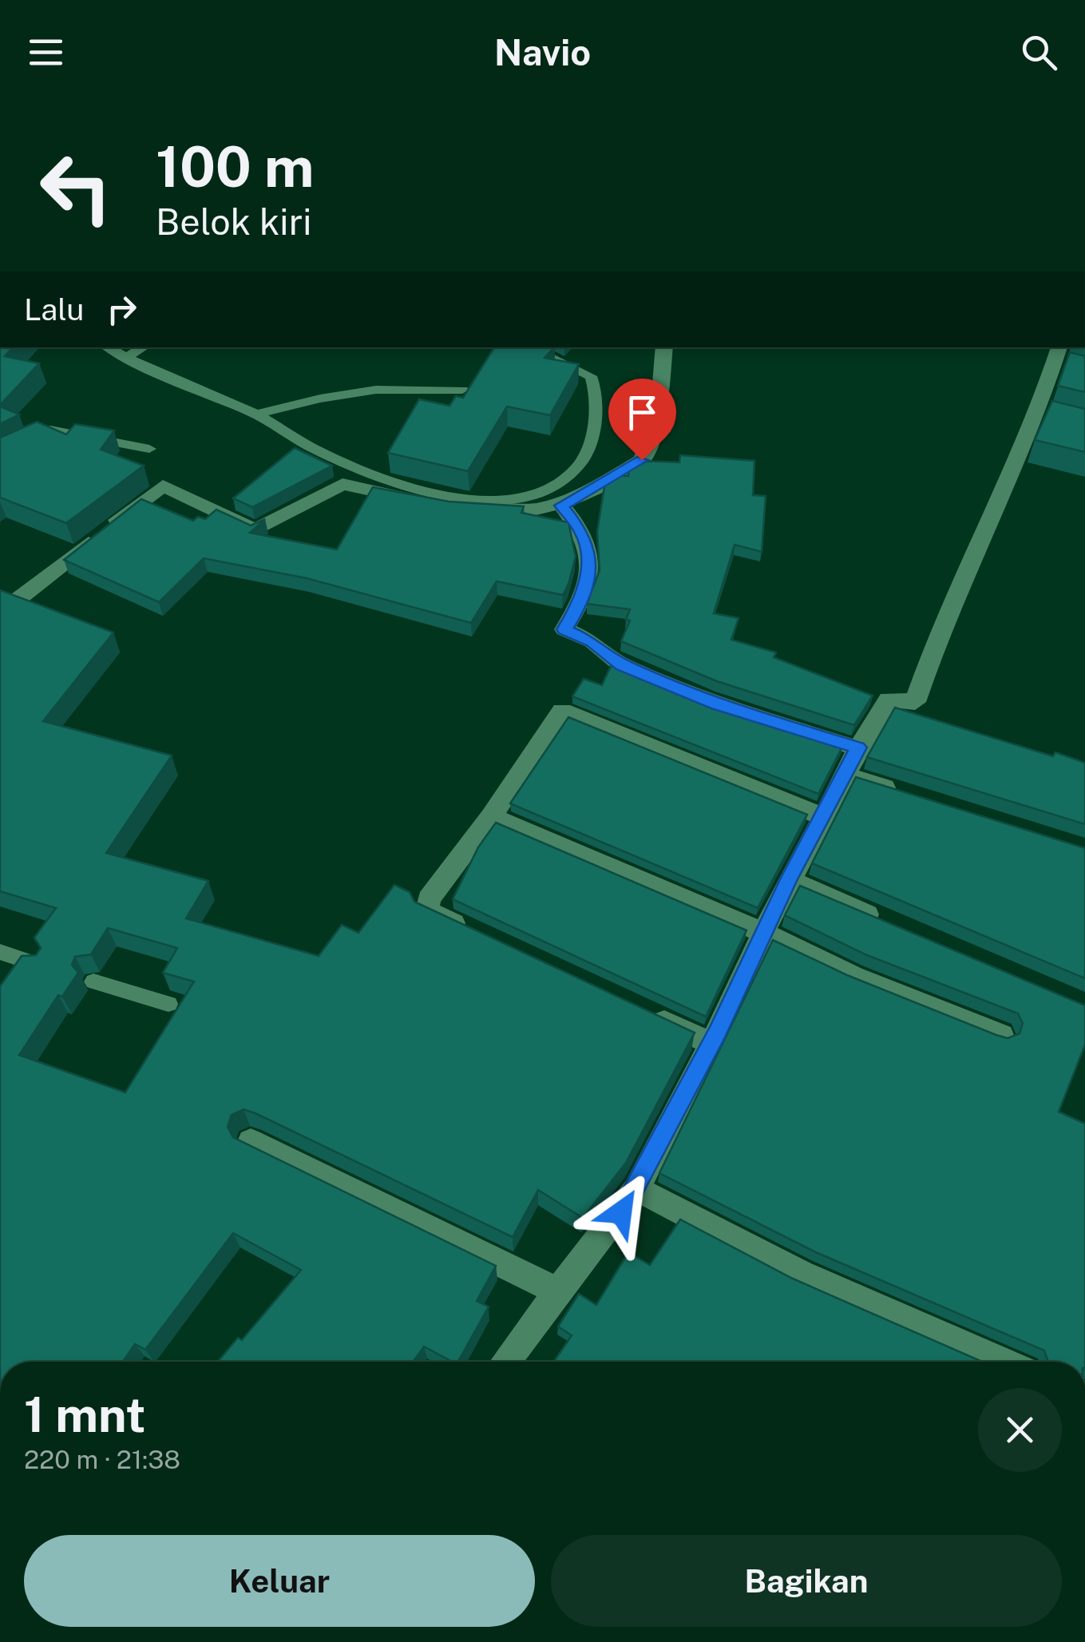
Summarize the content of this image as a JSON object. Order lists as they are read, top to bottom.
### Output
{
  "page": {
    "header": "Navio",
    "turn": ["100 m", "Belok kiri"],
    "then": "Lalu",
    "heading": ["1 mnt", "220 m · 21:38"],
    "buttons": ["Keluar", "Bagikan"]
  }
}
